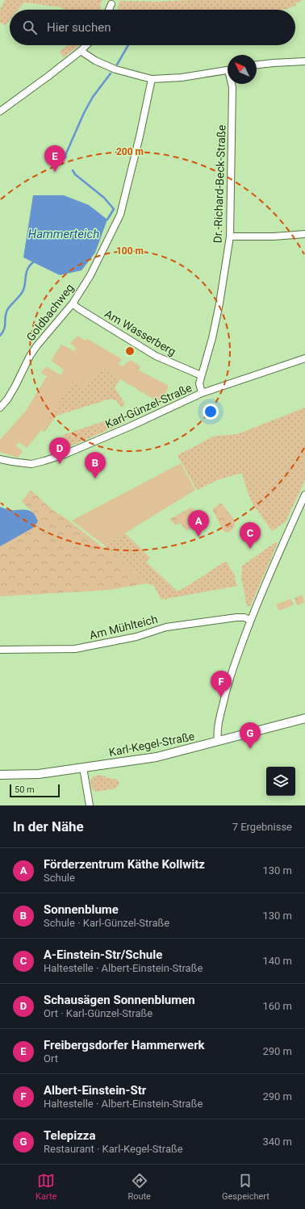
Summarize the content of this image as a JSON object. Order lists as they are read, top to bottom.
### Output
{
  "streets": {
    "street": [
      "Dr.-Richard-Beck-Straße",
      "Goldbachweg",
      "Am Wasserberg",
      "Karl-Günzel-Straße",
      "Am Mühlteich",
      "Karl-Kegel-Straße"
    ]
  },
  "crossings": [
    ["Dr.-Richard-Beck-Straße", "Am Wasserberg"],
    ["Dr.-Richard-Beck-Straße", "Karl-Günzel-Straße"],
    ["Goldbachweg", "Am Wasserberg"]
  ],
  "water": ["Hammerteich"],
  "scale_bar": "50 m",
  "north": "top left",
  "page": {
    "search": "Hier suchen",
    "pins": [
      "E",
      "D",
      "B",
      "A",
      "C",
      "F",
      "G"
    ],
    "scale": "50 m",
    "heading": ["In der Nähe", "7 Ergebnisse"],
    "list": [
      {
        "mark": "A",
        "name": "Förderzentrum Käthe Kollwitz",
        "note": "Schule",
        "value": "130 m"
      },
      {
        "mark": "B",
        "name": "Sonnenblume",
        "note": "Schule · Karl-Günzel-Straße",
        "value": "130 m"
      },
      {
        "mark": "C",
        "name": "A-Einstein-Str/Schule",
        "note": "Haltestelle · Albert-Einstein-Straße",
        "value": "140 m"
      },
      {
        "mark": "D",
        "name": "Schausägen Sonnenblumen",
        "note": "Ort · Karl-Günzel-Straße",
        "value": "160 m"
      },
      {
        "mark": "E",
        "name": "Freibergsdorfer Hammerwerk",
        "note": "Ort",
        "value": "290 m"
      },
      {
        "mark": "F",
        "name": "Albert-Einstein-Str",
        "note": "Haltestelle · Albert-Einstein-Straße",
        "value": "290 m"
      },
      {
        "mark": "G",
        "name": "Telepizza",
        "note": "Restaurant · Karl-Kegel-Straße",
        "value": "340 m"
      }
    ],
    "nav": ["Karte", "Route", "Gespeichert"]
  },
  "rings": ["200 m", "100 m"]
}
